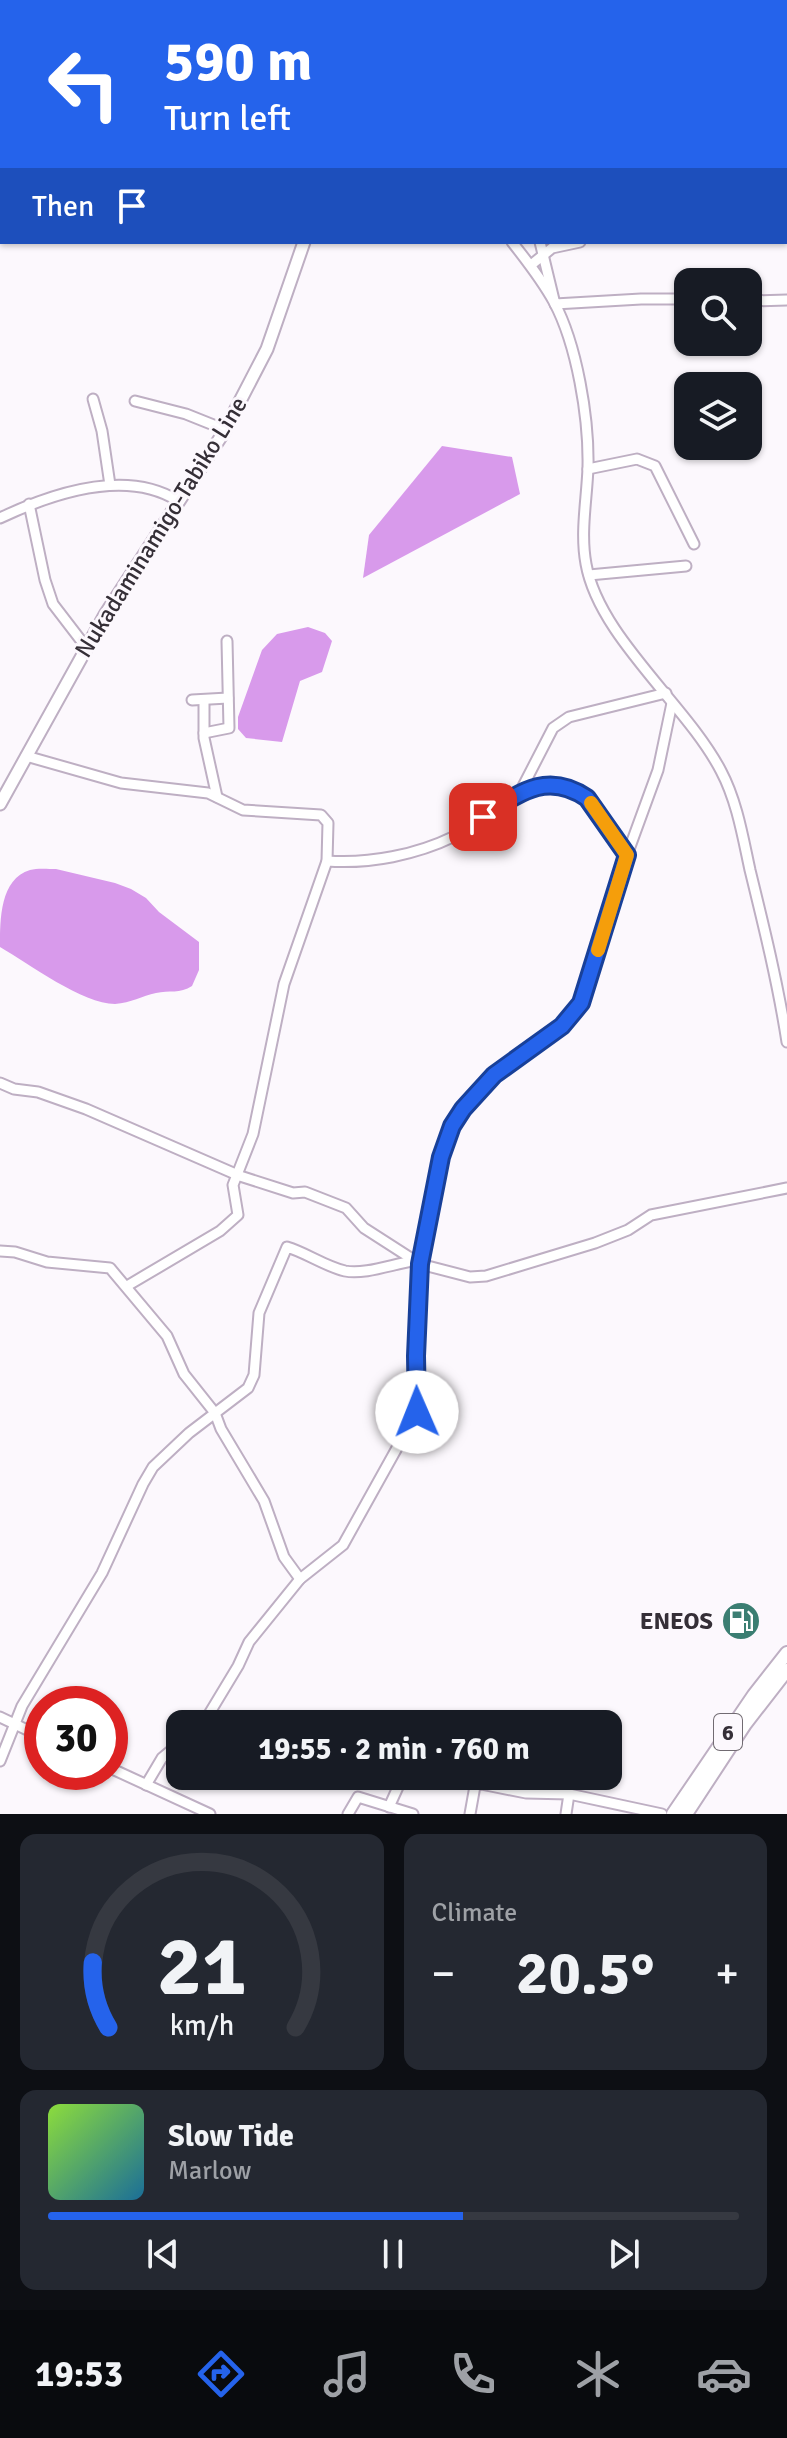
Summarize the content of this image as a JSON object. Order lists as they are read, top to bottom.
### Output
{
  "streets": {
    "highway": ["6"],
    "main road": ["Nukadaminamigo-Tabiko Line"]
  },
  "places": {
    "fuel station": ["ENEOS"]
  },
  "page": {
    "turn": ["590 m", "Turn left"],
    "then": "Then",
    "limit": "30",
    "trip": "19:55 · 2 min · 760 m",
    "tile": "Climate",
    "heat": ["−", "20.5°", "+"],
    "song": ["Slow Tide", "Marlow"],
    "tabs": "19:53",
    "gauge": ["21", "km/h"]
  }
}
